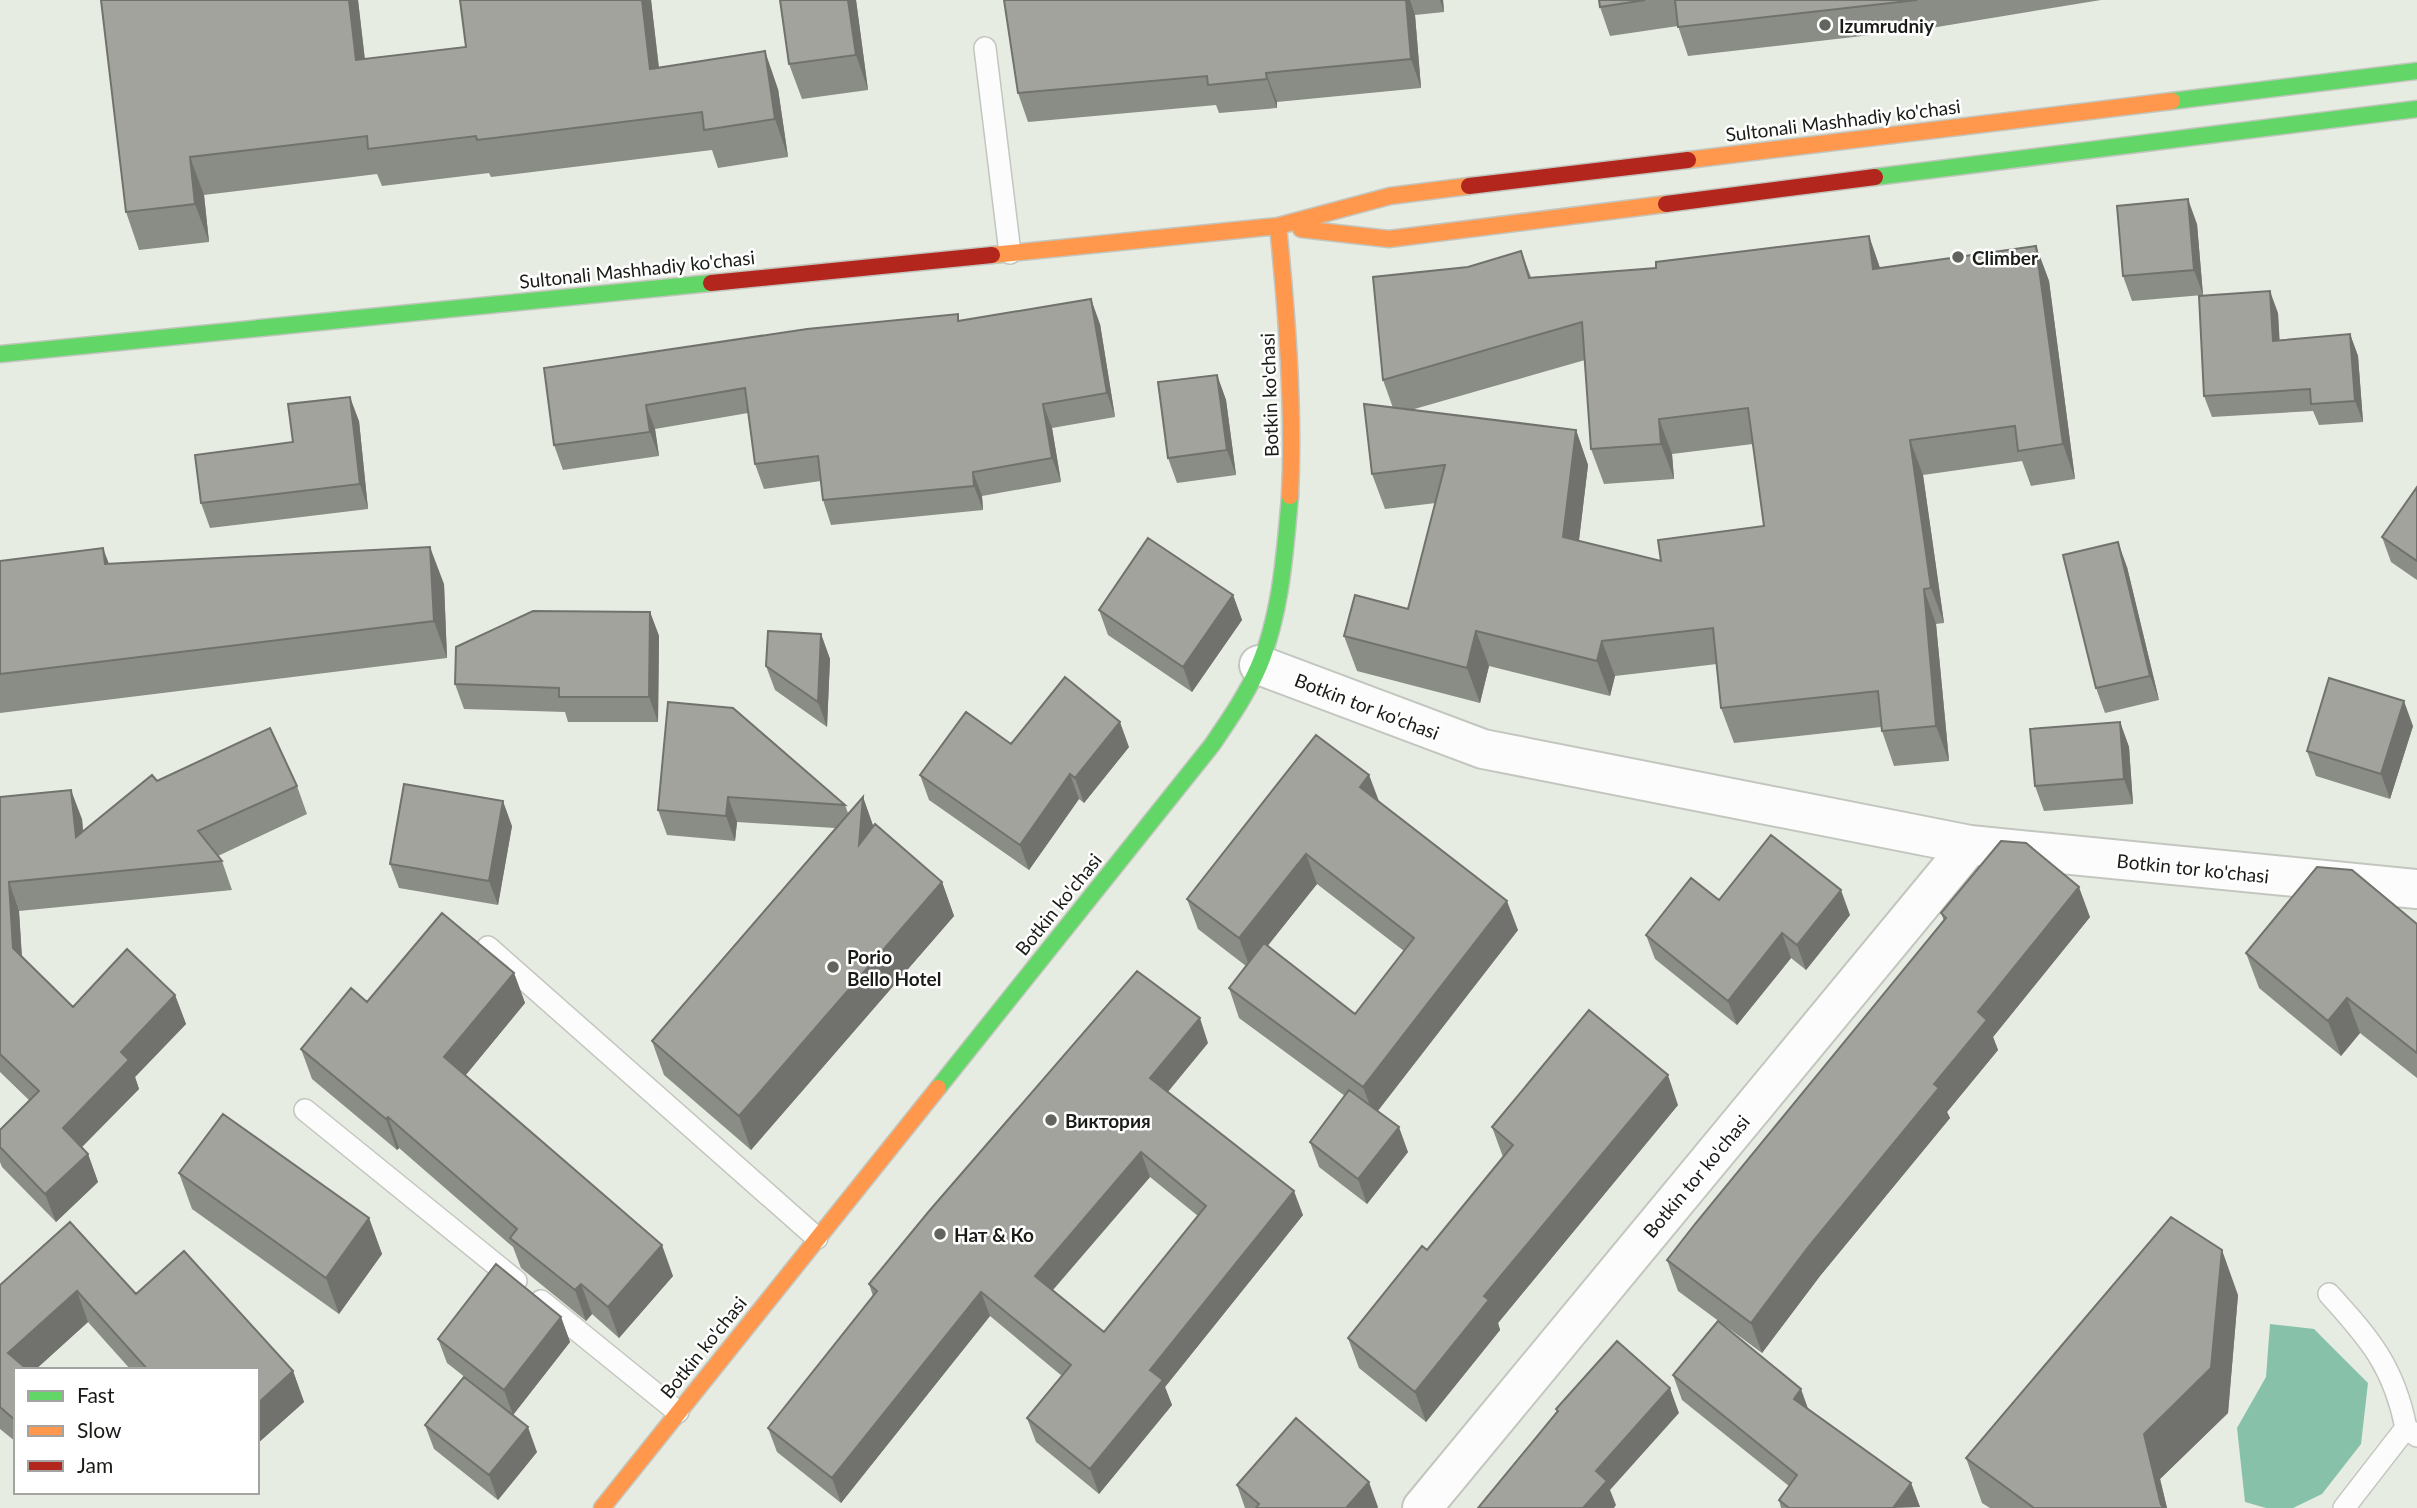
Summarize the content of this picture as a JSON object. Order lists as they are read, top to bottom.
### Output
{
  "streets": {
    "street": ["Sultonali Mashhadiy ko'chasi", "Botkin ko'chasi", "Botkin tor ko'chasi"]
  },
  "crossings": [
    ["Sultonali Mashhadiy ko'chasi", "Botkin ko'chasi"],
    ["Botkin ko'chasi", "Botkin tor ko'chasi"]
  ],
  "places": [
    "Izumrudniy",
    "Climber",
    "Porio Bello Hotel",
    "Виктория",
    "Нат & Ко"
  ],
  "legend": ["Fast", "Slow", "Jam"]
}
